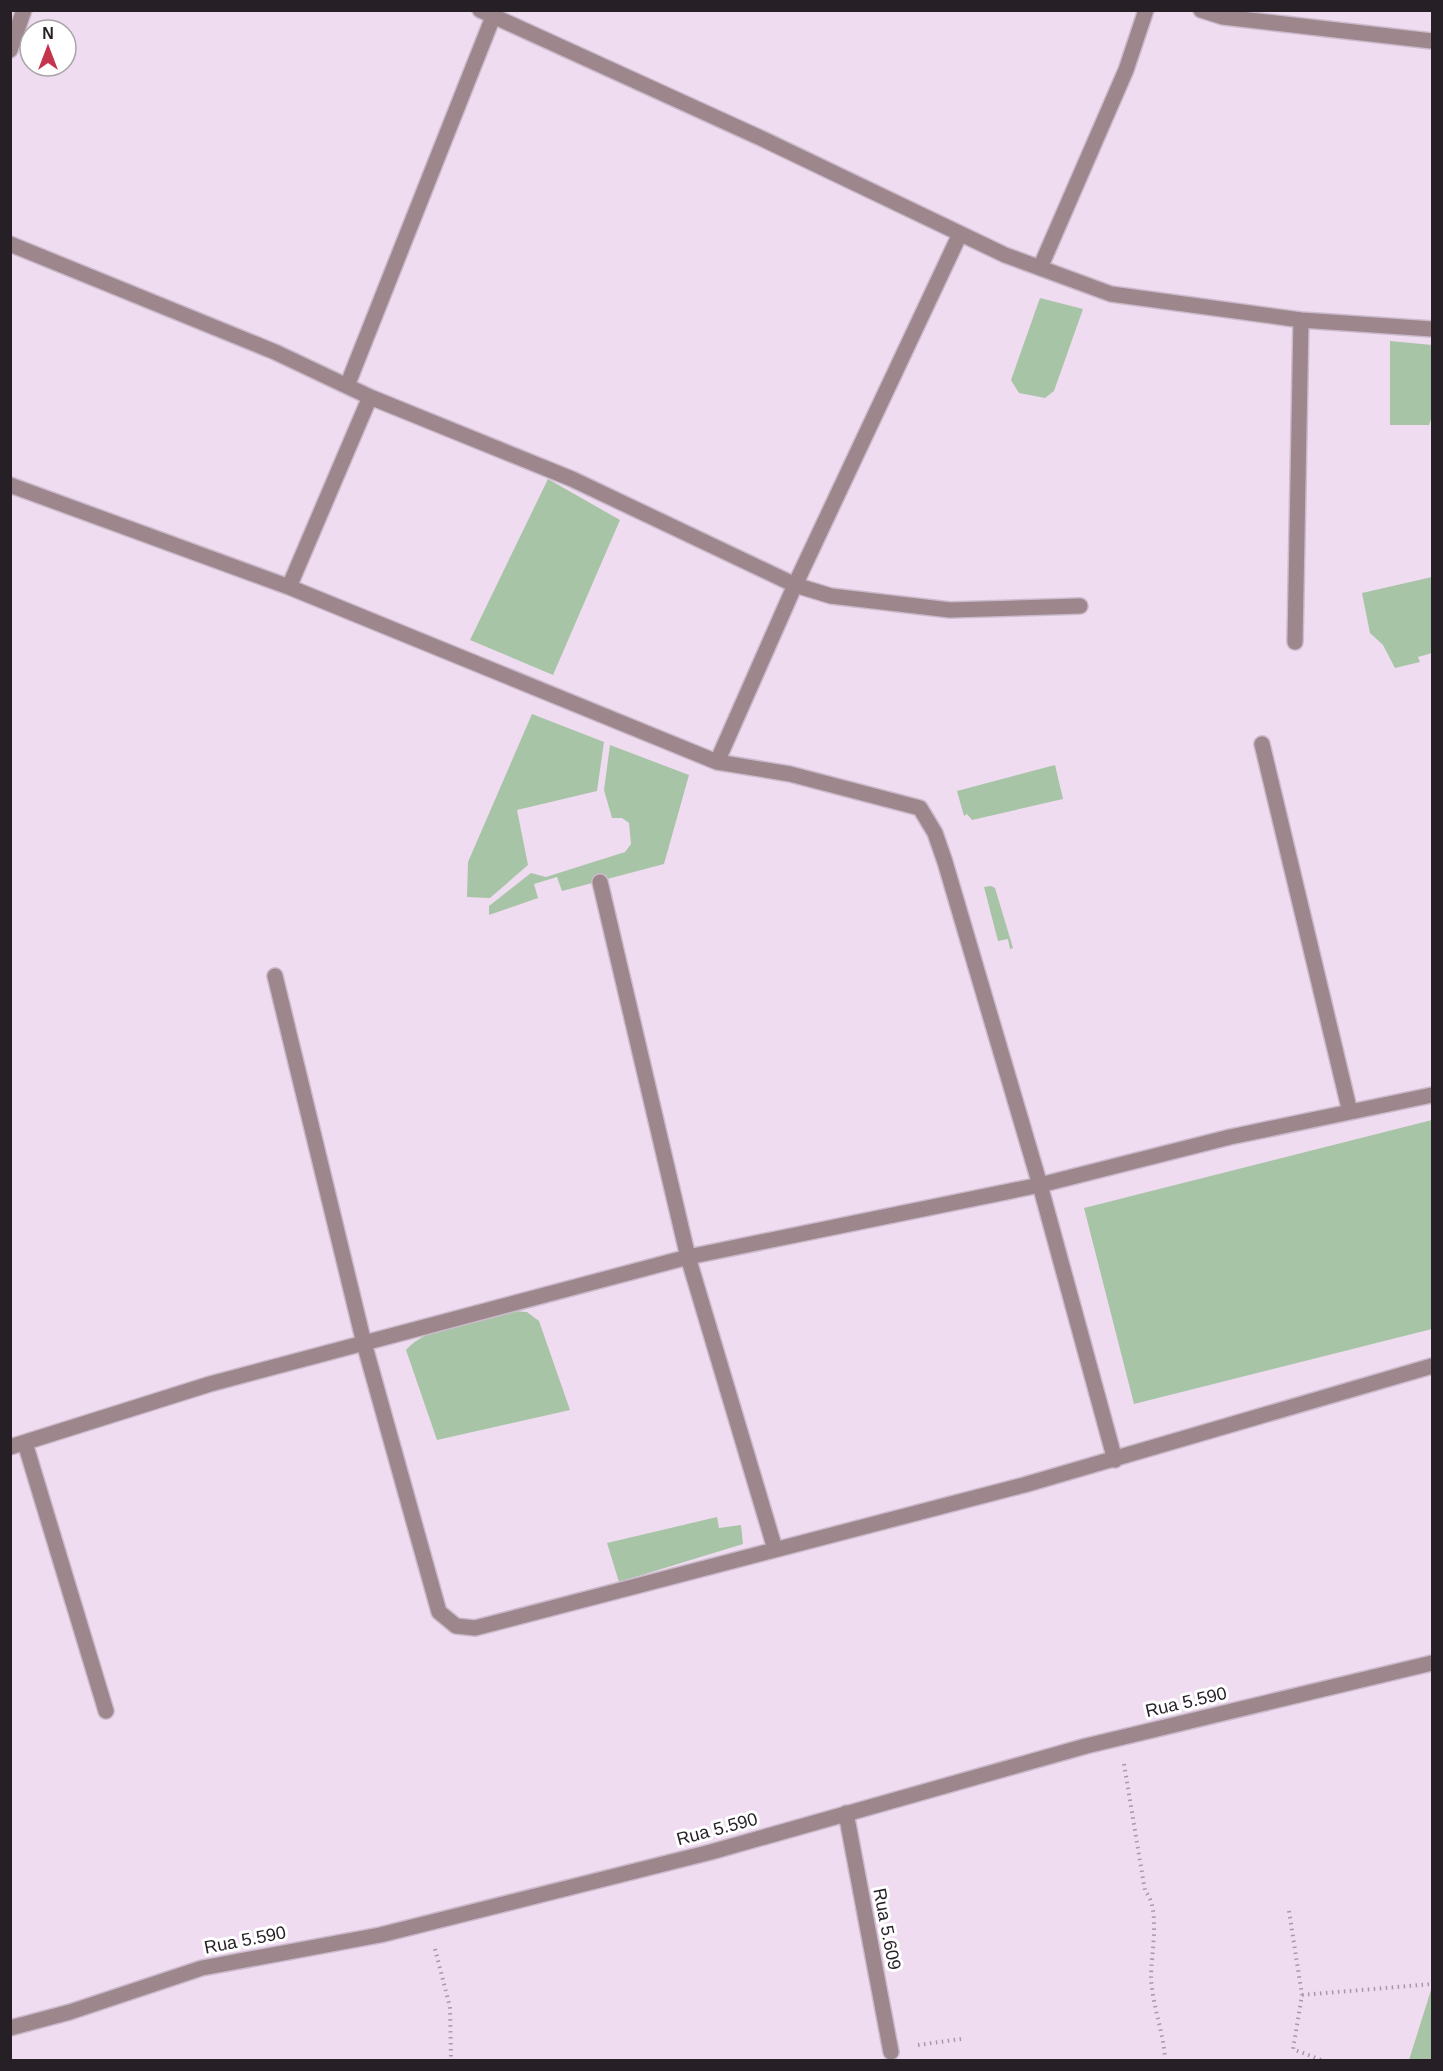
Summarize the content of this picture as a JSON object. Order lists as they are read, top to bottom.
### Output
{
  "streets": {
    "street": ["Rua 5.590", "Rua 5.609"]
  },
  "crossings": [
    ["Rua 5.590", "Rua 5.609"]
  ],
  "north": "top"
}
